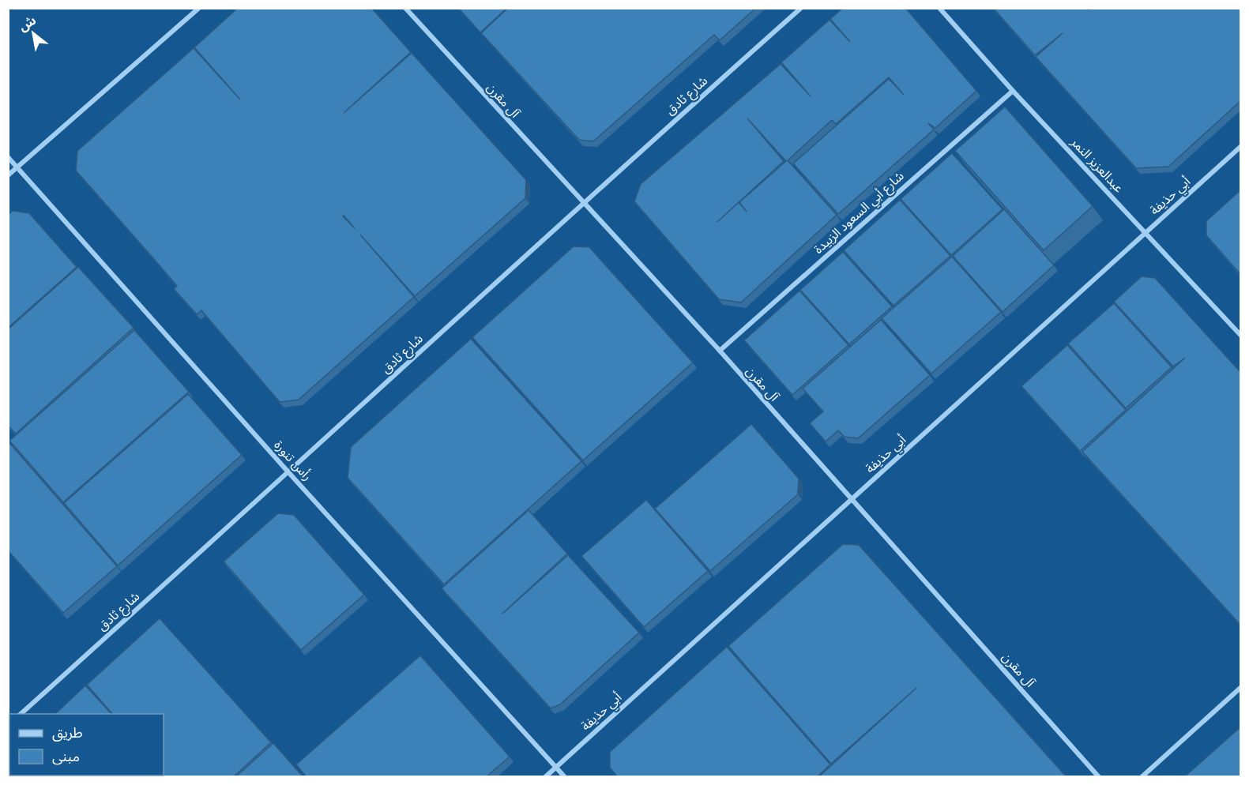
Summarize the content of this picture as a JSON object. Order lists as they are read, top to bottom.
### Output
{
  "streets": {
    "street": [
      "شارع ثادق",
      "آل مقرن",
      "عبدالعزيز النمر",
      "أبي حذيفة",
      "شارع أبي السعود الزبيدة",
      "رأس تنورة"
    ]
  },
  "crossings": [
    ["شارع ثادق", "آل مقرن"],
    ["شارع ثادق", "رأس تنورة"],
    ["آل مقرن", "أبي حذيفة"],
    ["آل مقرن", "شارع أبي السعود الزبيدة"],
    ["عبدالعزيز النمر", "أبي حذيفة"],
    ["عبدالعزيز النمر", "شارع أبي السعود الزبيدة"],
    ["أبي حذيفة", "رأس تنورة"]
  ],
  "legend": ["طريق", "مبنى"],
  "north": "top left"
}
